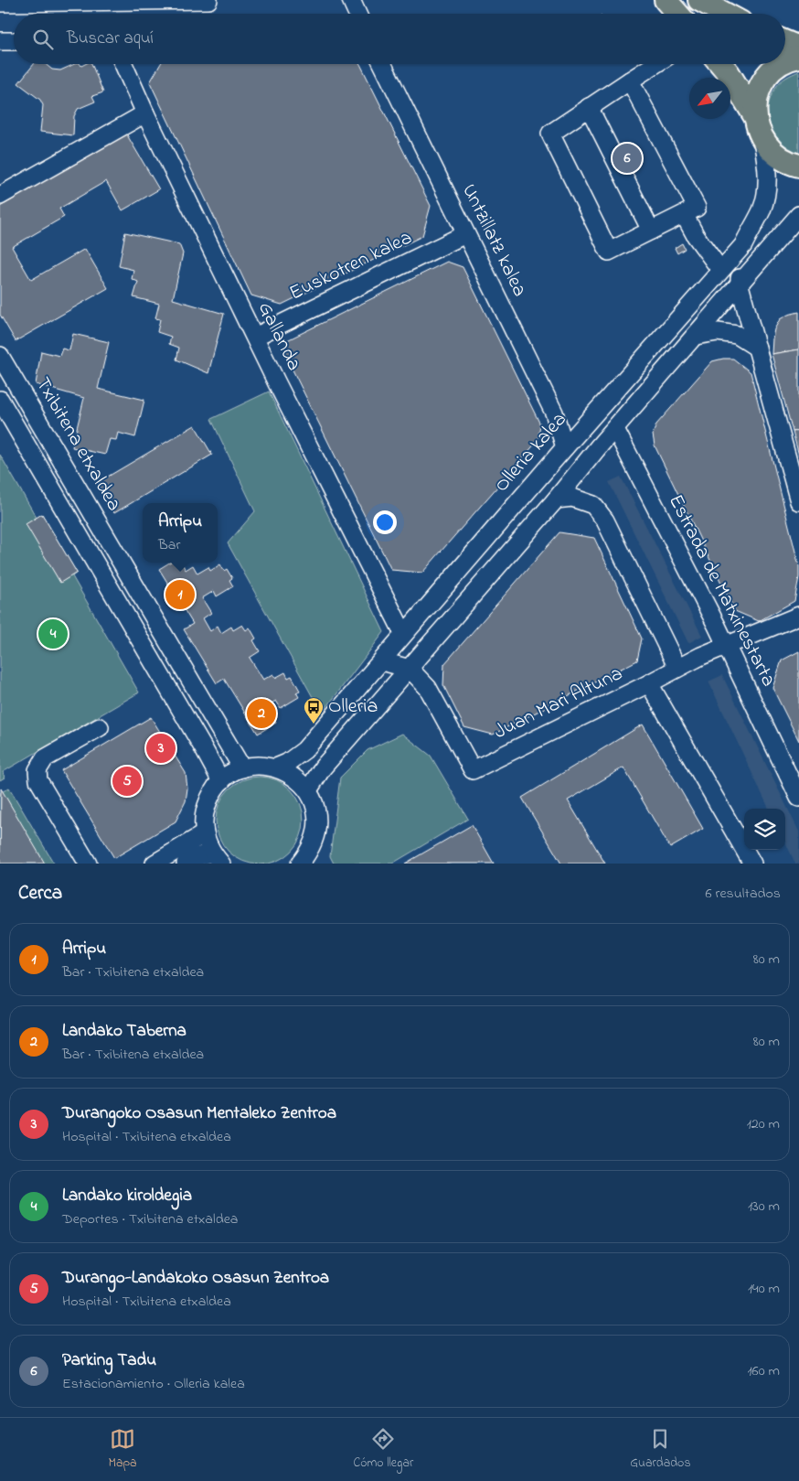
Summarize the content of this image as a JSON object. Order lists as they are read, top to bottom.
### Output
{
  "streets": {
    "street": [
      "Untzillatz kalea",
      "Euskotren kalea",
      "Gallanda",
      "Txibitena etxaldea",
      "Olleria kalea",
      "Estrada de Matxinestarta",
      "Juan Mari Altuna"
    ]
  },
  "crossings": [
    ["Untzillatz kalea", "Euskotren kalea"],
    ["Untzillatz kalea", "Olleria kalea"],
    ["Euskotren kalea", "Gallanda"],
    ["Gallanda", "Olleria kalea"],
    ["Estrada de Matxinestarta", "Juan Mari Altuna"]
  ],
  "places": {
    "bus stop": ["Olleria"]
  },
  "north": "bottom left",
  "page": {
    "search": "Buscar aquí",
    "pins": [
      "6",
      "1",
      "4",
      "2",
      "3",
      "5"
    ],
    "popup": ["Arripu", "Bar"],
    "heading": ["Cerca", "6 resultados"],
    "list": [
      {
        "mark": "1",
        "name": "Arripu",
        "note": "Bar · Txibitena etxaldea",
        "value": "80 m"
      },
      {
        "mark": "2",
        "name": "Landako Taberna",
        "note": "Bar · Txibitena etxaldea",
        "value": "80 m"
      },
      {
        "mark": "3",
        "name": "Durangoko Osasun Mentaleko Zentroa",
        "note": "Hospital · Txibitena etxaldea",
        "value": "120 m"
      },
      {
        "mark": "4",
        "name": "Landako kiroldegia",
        "note": "Deportes · Txibitena etxaldea",
        "value": "130 m"
      },
      {
        "mark": "5",
        "name": "Durango-Landakoko Osasun Zentroa",
        "note": "Hospital · Txibitena etxaldea",
        "value": "140 m"
      },
      {
        "mark": "6",
        "name": "Parking Tadu",
        "note": "Estacionamiento · Olleria kalea",
        "value": "160 m"
      }
    ],
    "nav": ["Mapa", "Cómo llegar", "Guardados"]
  }
}
